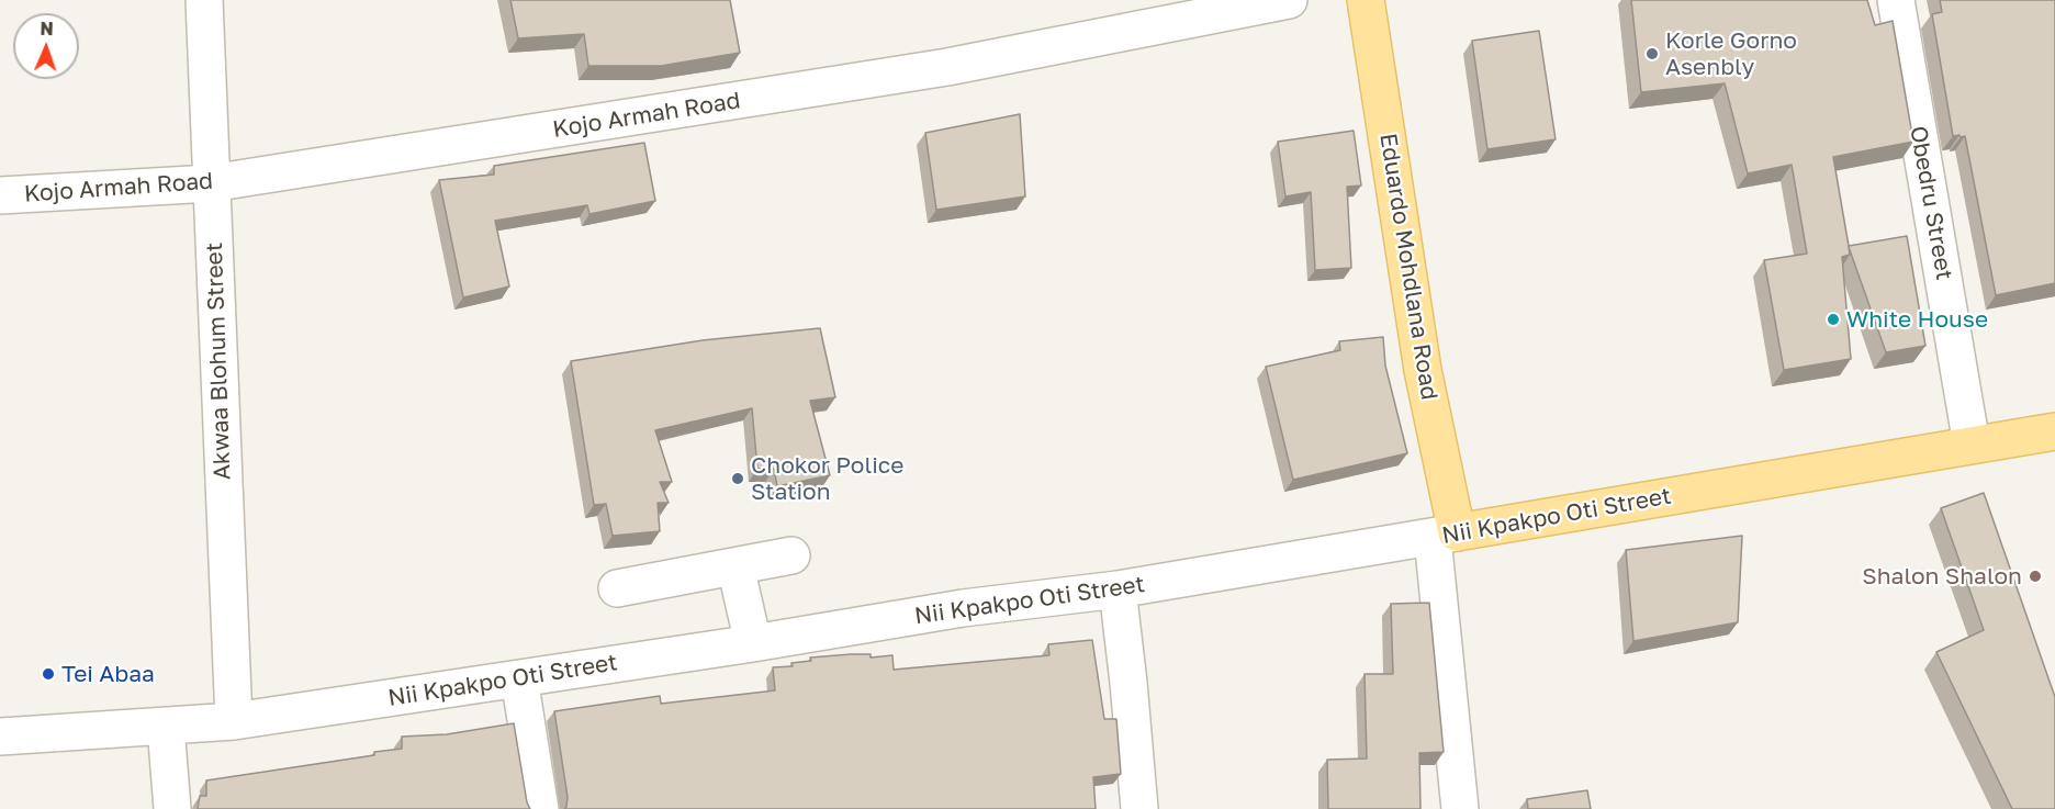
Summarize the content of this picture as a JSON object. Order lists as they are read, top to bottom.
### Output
{
  "streets": {
    "main road": ["Eduardo Mohdlana Road", "Nii Kpakpo Oti Street"],
    "street": ["Kojo Armah Road", "Obedru Street", "Akwaa Blohum Street"]
  },
  "crossings": [
    ["Kojo Armah Road", "Akwaa Blohum Street"],
    ["Obedru Street", "Nii Kpakpo Oti Street"],
    ["Eduardo Mohdlana Road", "Nii Kpakpo Oti Street"],
    ["Akwaa Blohum Street", "Nii Kpakpo Oti Street"]
  ],
  "places": [
    "Korle Gorno Asenbly",
    "White House",
    "Chokor Police Station",
    "Shalon Shalon",
    "Tei Abaa"
  ],
  "north": "top"
}
